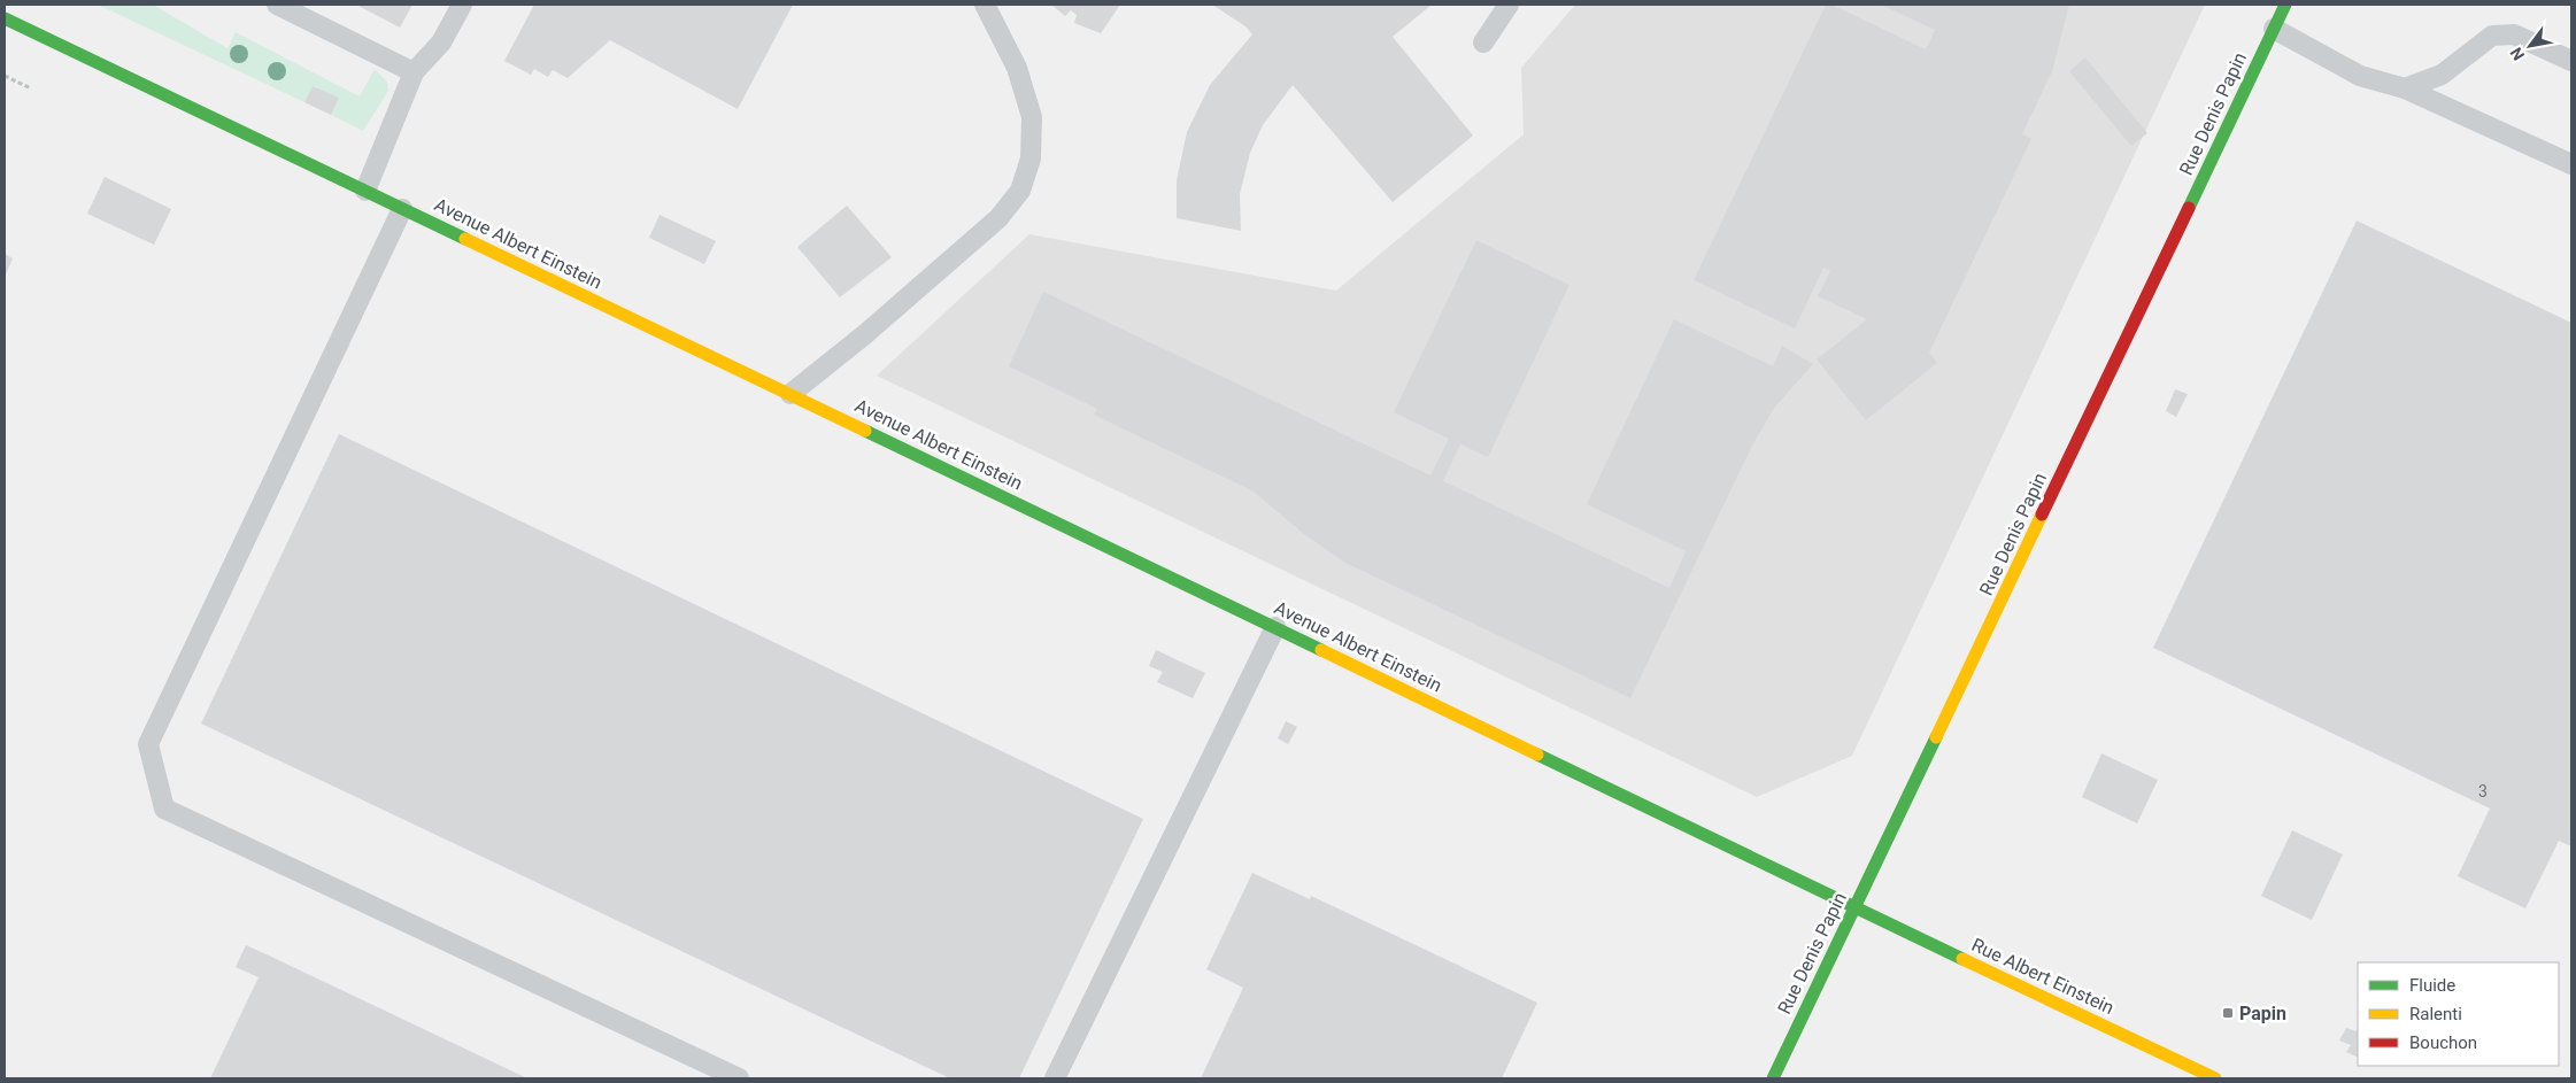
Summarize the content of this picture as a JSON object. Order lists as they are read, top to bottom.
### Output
{
  "streets": {
    "street": ["Rue Denis Papin", "Avenue Albert Einstein", "Rue Albert Einstein"]
  },
  "crossings": [
    ["Rue Denis Papin", "Avenue Albert Einstein"],
    ["Rue Denis Papin", "Rue Albert Einstein"],
    ["Avenue Albert Einstein", "Rue Albert Einstein"]
  ],
  "places": {
    "transit": ["Papin"]
  },
  "house_numbers": ["3"],
  "legend": ["Fluide", "Ralenti", "Bouchon"],
  "north": "bottom left"
}
